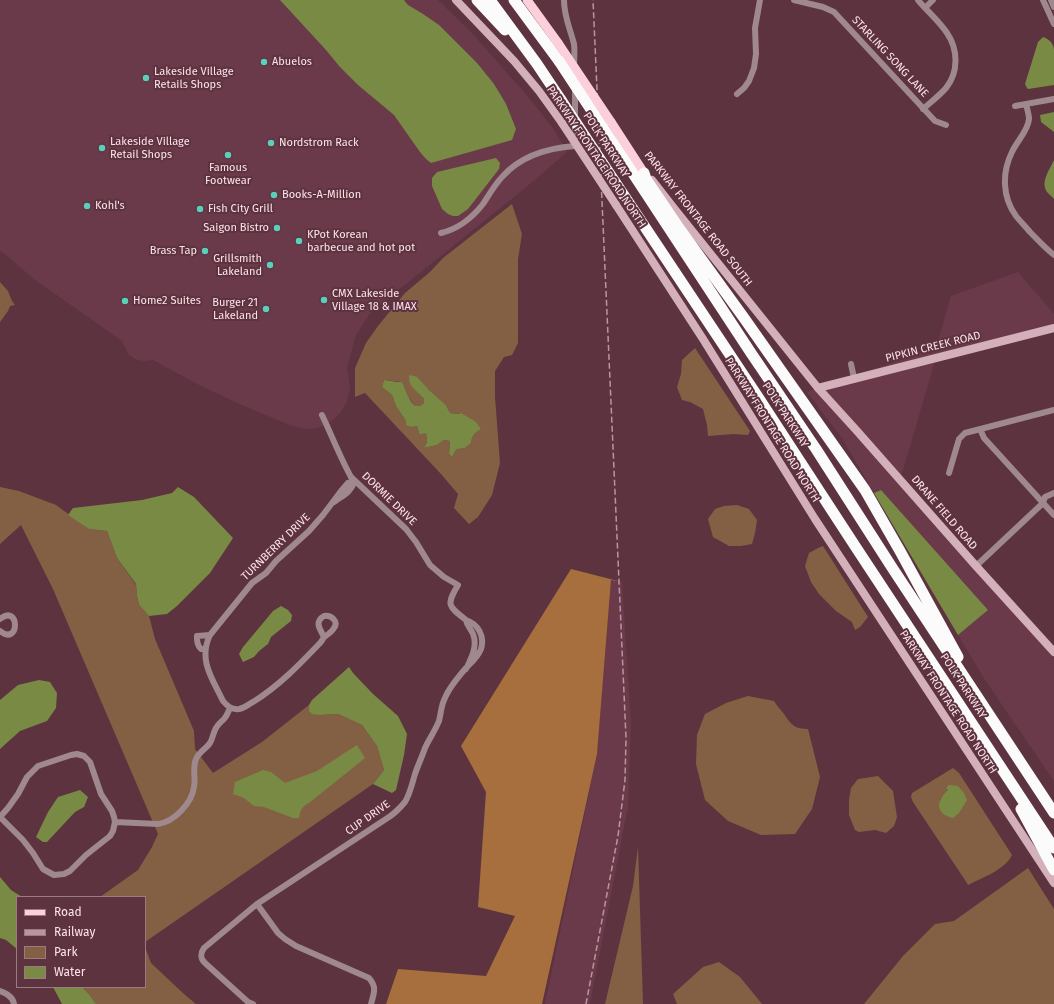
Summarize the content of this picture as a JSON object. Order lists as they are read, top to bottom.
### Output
{
  "streets": {
    "highway": ["POLK PARKWAY"],
    "main road": [
      "PARKWAY FRONTAGE ROAD NORTH",
      "PARKWAY FRONTAGE ROAD SOUTH",
      "PIPKIN CREEK ROAD",
      "DRANE FIELD ROAD"
    ],
    "street": [
      "STARLING SONG LANE",
      "DORMIE DRIVE",
      "TURNBERRY DRIVE",
      "CUP DRIVE"
    ]
  },
  "crossings": [
    ["PARKWAY FRONTAGE ROAD SOUTH", "PIPKIN CREEK ROAD"],
    ["PARKWAY FRONTAGE ROAD SOUTH", "DRANE FIELD ROAD"],
    ["PIPKIN CREEK ROAD", "DRANE FIELD ROAD"],
    ["DORMIE DRIVE", "TURNBERRY DRIVE"],
    ["DORMIE DRIVE", "CUP DRIVE"]
  ],
  "places": [
    "Abuelos",
    "Lakeside Village Retails Shops",
    "Nordstrom Rack",
    "Lakeside Village Retail Shops",
    "Famous Footwear",
    "Books-A-Million",
    "Kohl's",
    "Fish City Grill",
    "Saigon Bistro",
    "KPot Korean barbecue and hot pot",
    "Brass Tap",
    "Grillsmith Lakeland",
    "CMX Lakeside Village 18 & IMAX",
    "Home2 Suites",
    "Burger 21 Lakeland"
  ],
  "legend": [
    "Road",
    "Railway",
    "Park",
    "Water"
  ]
}
